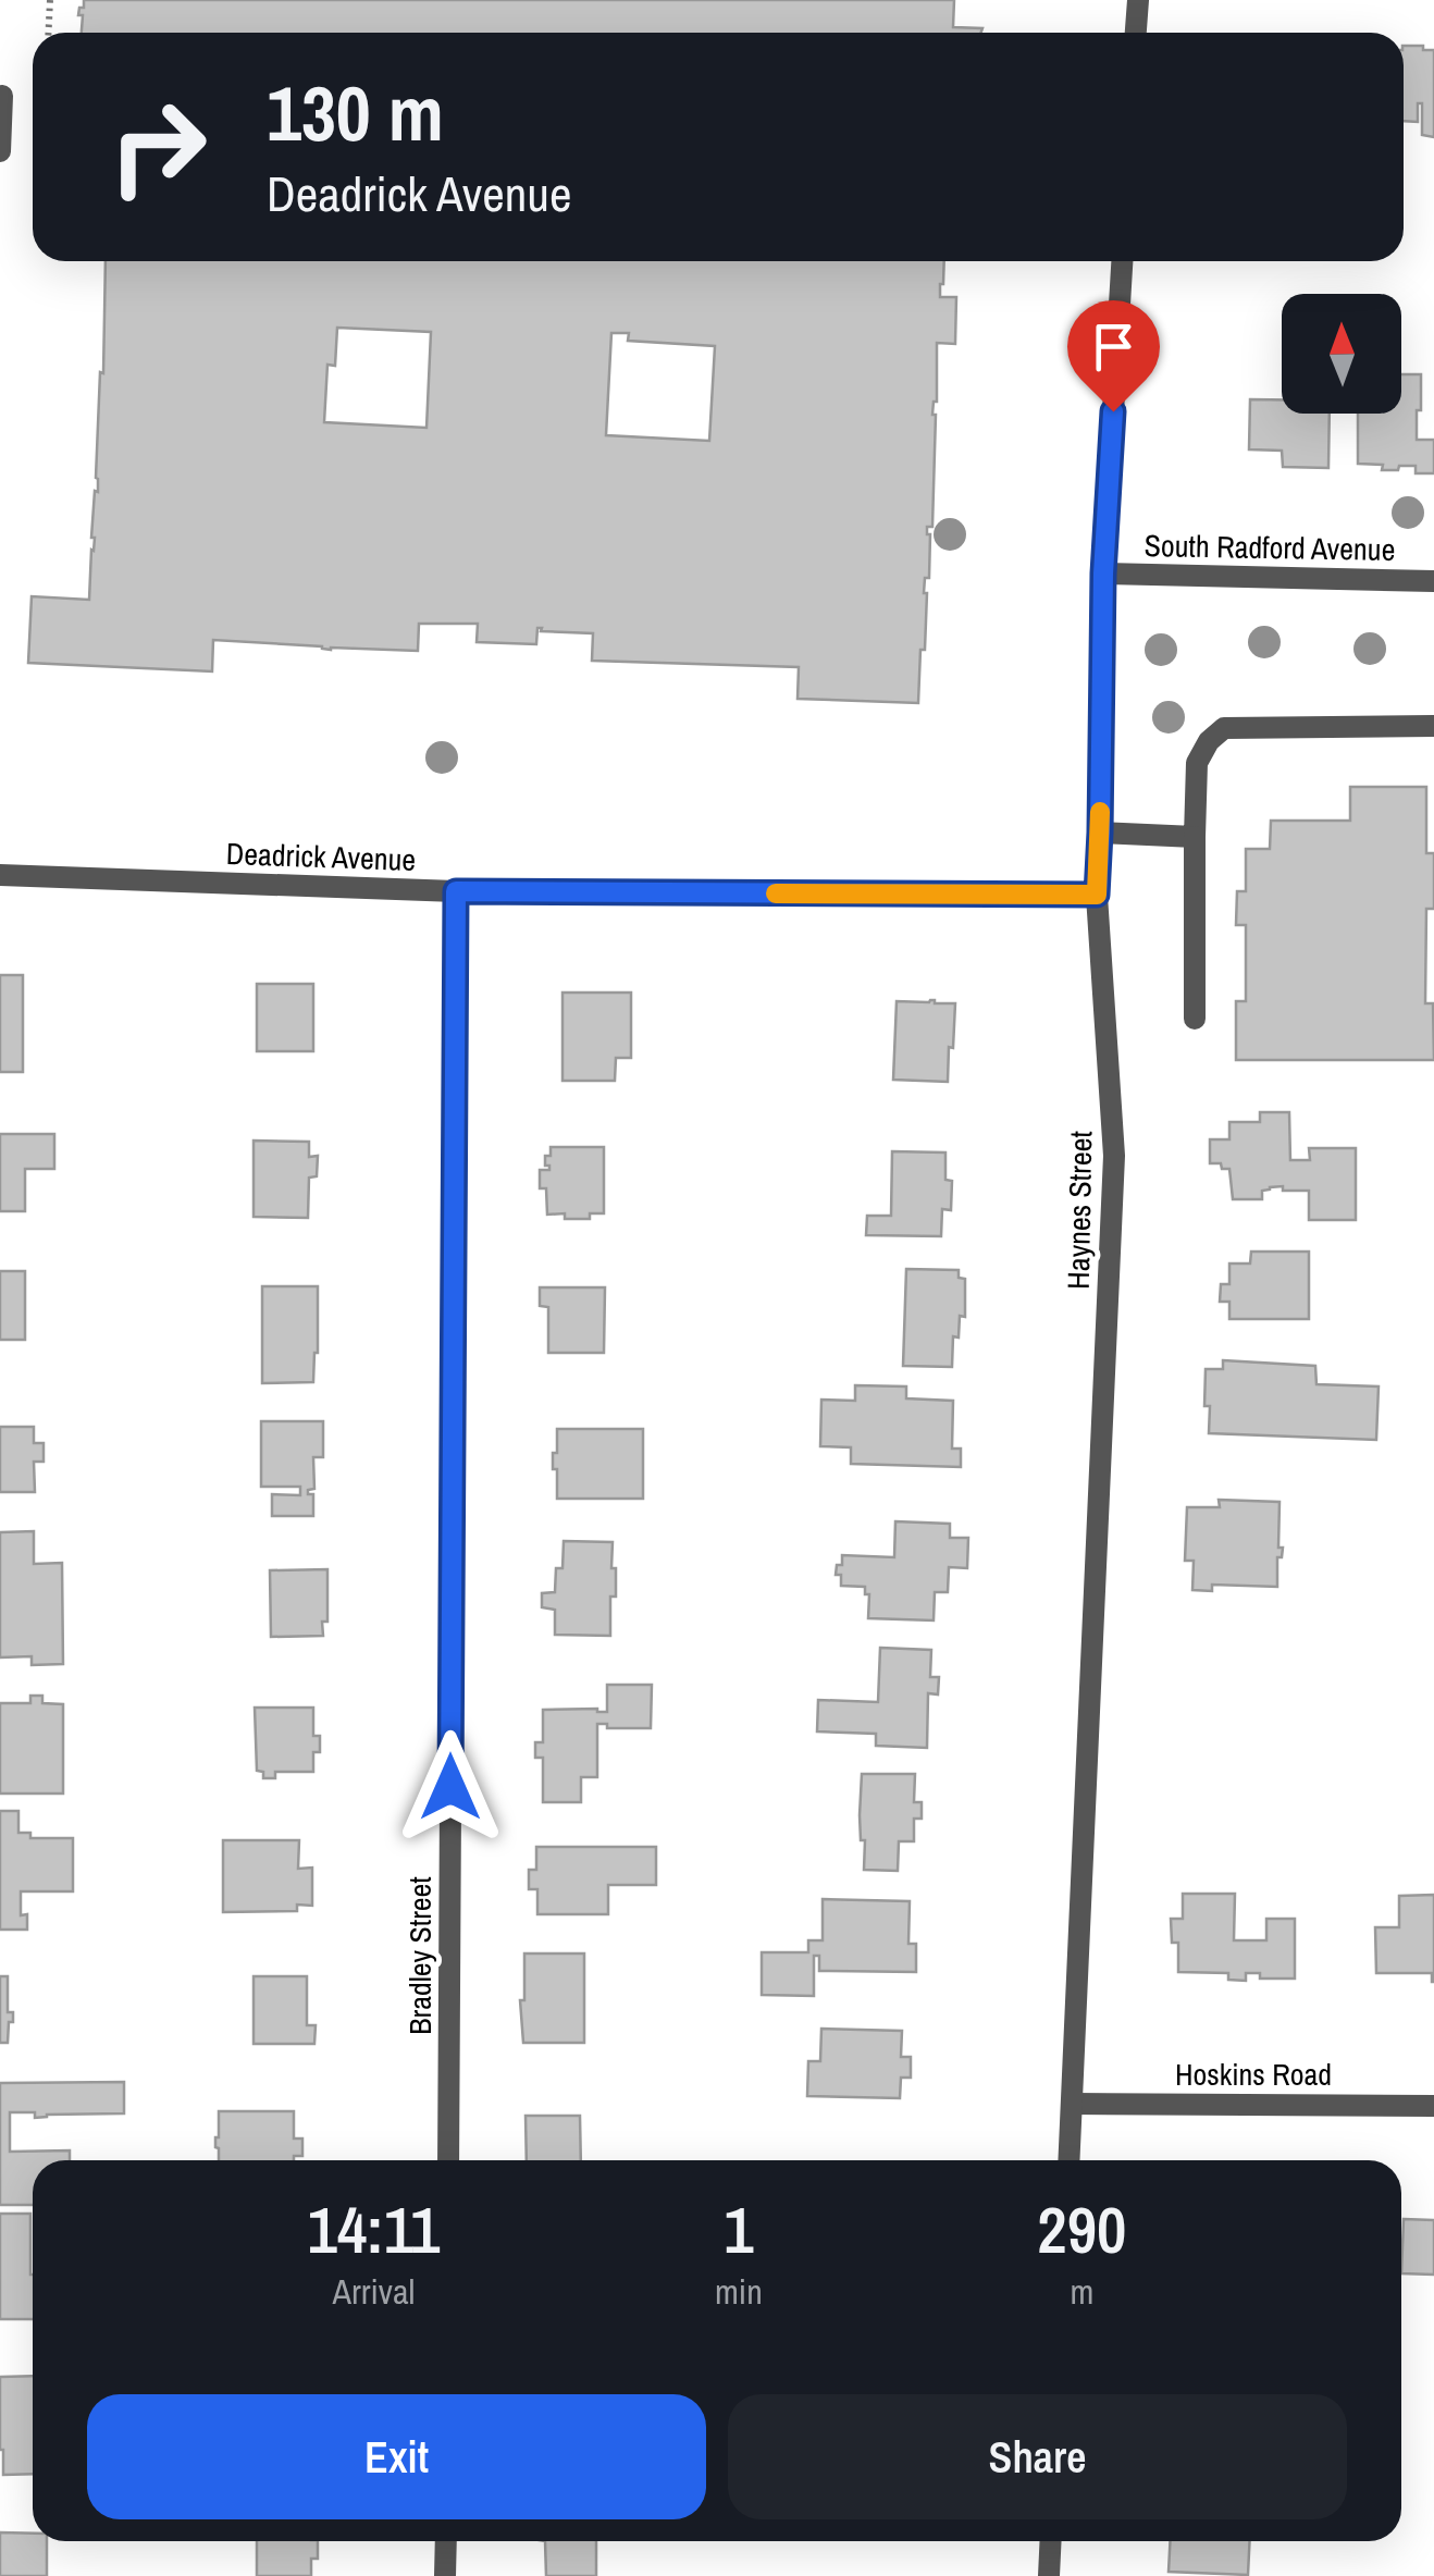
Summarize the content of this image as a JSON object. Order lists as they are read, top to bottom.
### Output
{
  "streets": {
    "street": [
      "South Radford Avenue",
      "Deadrick Avenue",
      "Haynes Street",
      "Bradley Street",
      "Hoskins Road"
    ]
  },
  "crossings": [
    ["South Radford Avenue", "Haynes Street"],
    ["Deadrick Avenue", "Haynes Street"],
    ["Deadrick Avenue", "Bradley Street"],
    ["Haynes Street", "Hoskins Road"]
  ],
  "north": "top",
  "page": {
    "turn": ["130 m", "Deadrick Avenue"],
    "eta": [
      "14:11",
      "Arrival",
      "1",
      "min",
      "290",
      "m"
    ],
    "buttons": ["Exit", "Share"]
  }
}
